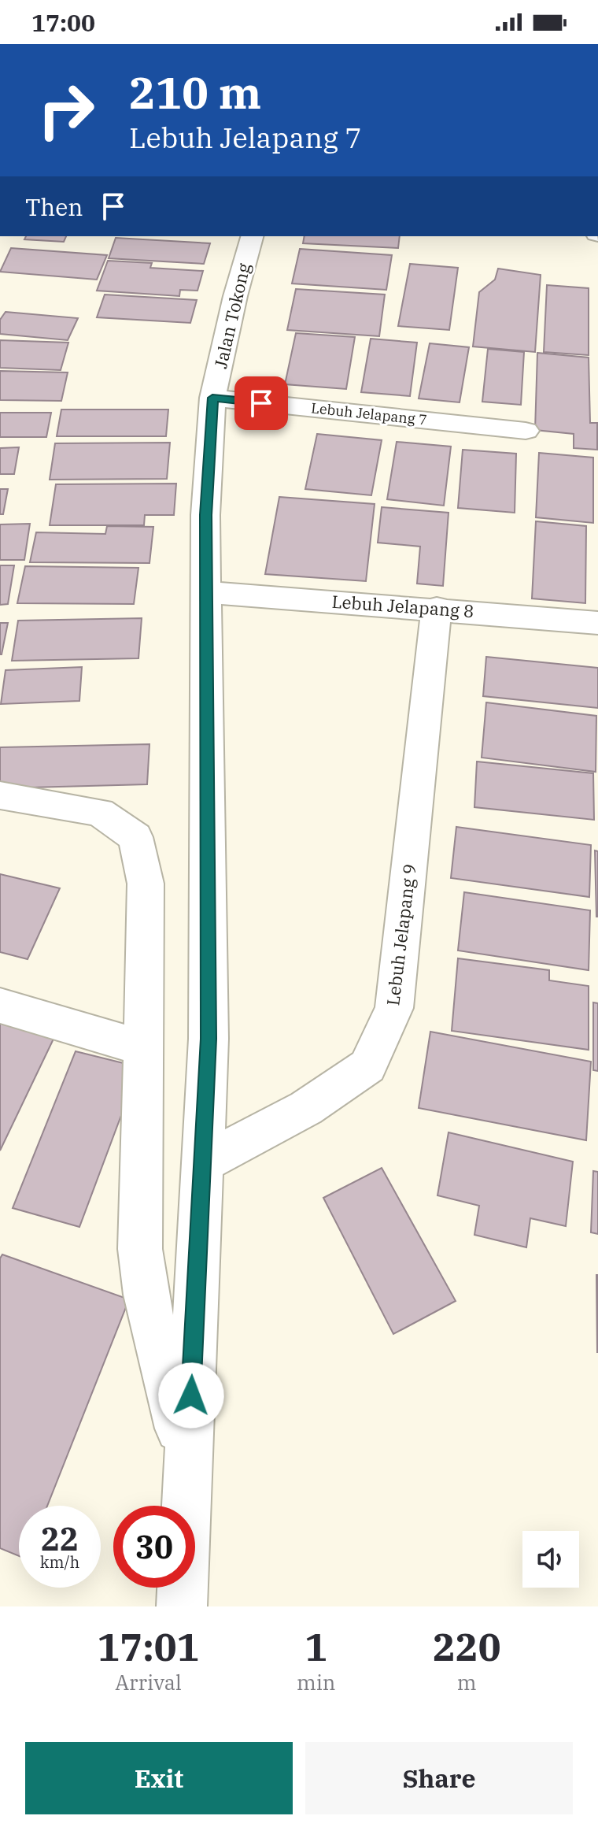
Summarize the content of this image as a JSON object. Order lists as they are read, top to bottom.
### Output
{
  "streets": {
    "street": [
      "Jalan Tokong",
      "Lebuh Jelapang 7",
      "Lebuh Jelapang 8",
      "Lebuh Jelapang 9"
    ]
  },
  "crossings": [
    ["Jalan Tokong", "Lebuh Jelapang 7"],
    ["Jalan Tokong", "Lebuh Jelapang 8"],
    ["Jalan Tokong", "Lebuh Jelapang 9"],
    ["Lebuh Jelapang 8", "Lebuh Jelapang 9"]
  ],
  "page": {
    "status": "17:00",
    "turn": ["210 m", "Lebuh Jelapang 7"],
    "then": "Then",
    "speed": "22 km/h",
    "limit": "30",
    "eta": [
      "17:01",
      "Arrival",
      "1",
      "min",
      "220",
      "m"
    ],
    "buttons": ["Exit", "Share"]
  }
}
